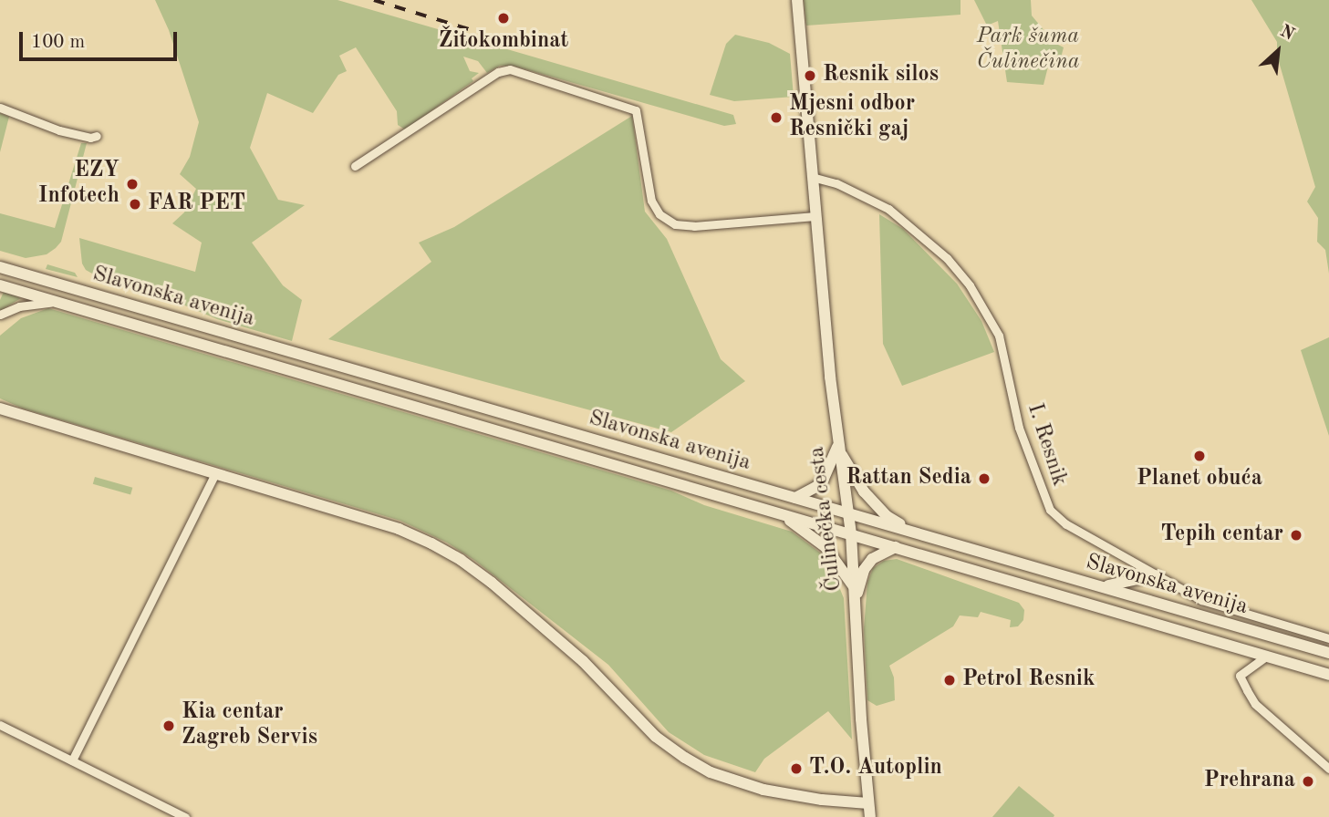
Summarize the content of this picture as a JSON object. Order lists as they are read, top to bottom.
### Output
{
  "streets": {
    "main road": ["Slavonska avenija", "Čulinečka cesta"],
    "street": ["I. Resnik"]
  },
  "crossings": [
    ["Slavonska avenija", "Čulinečka cesta"],
    ["I. Resnik", "Čulinečka cesta"]
  ],
  "parks": ["Park šuma Čulinečina"],
  "places": [
    "Žitokombinat",
    "Resnik silos",
    "Mjesni odbor Resnički gaj",
    "EZY Infotech",
    "FAR PET",
    "Planet obuća",
    "Rattan Sedia",
    "Tepih centar",
    "Petrol Resnik",
    "Kia centar Zagreb Servis",
    "T.O. Autoplin",
    "Prehrana"
  ],
  "scale_bar": "100 m",
  "north": "top right"
}
